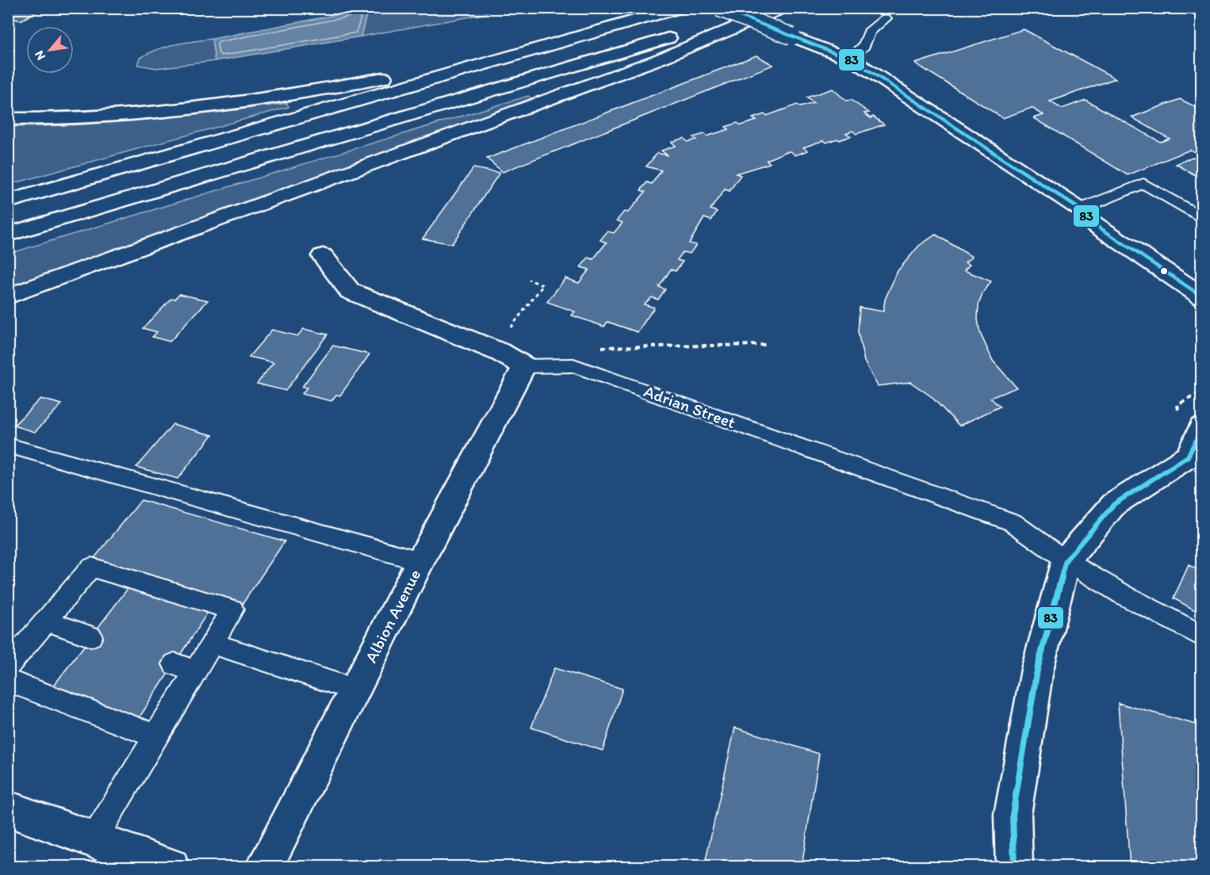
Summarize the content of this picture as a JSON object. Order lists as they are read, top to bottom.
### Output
{
  "streets": {
    "main road": ["Albion Avenue"],
    "lane": ["Adrian Street"]
  },
  "crossings": [
    ["Adrian Street", "Albion Avenue"]
  ],
  "lines": ["transit line 83"],
  "north": "bottom left"
}
